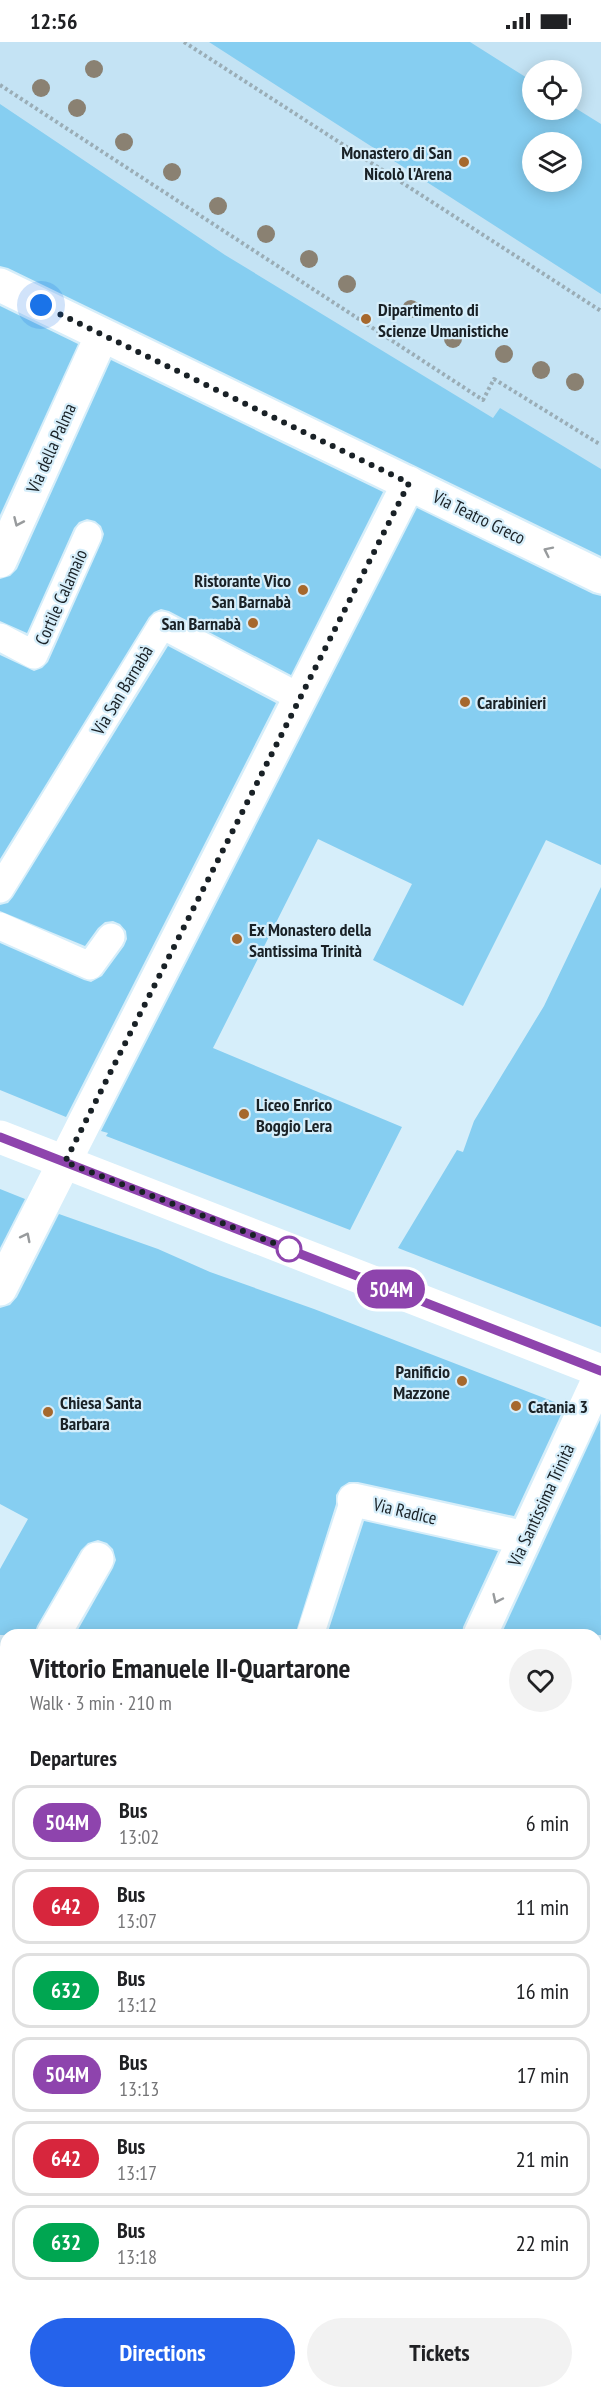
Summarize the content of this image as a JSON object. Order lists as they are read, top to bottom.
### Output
{
  "streets": {
    "street": [
      "Via della Palma",
      "Via Teatro Greco",
      "Cortile Calamaio",
      "Via San Barnabà",
      "Via Santissima Trinità",
      "Via Radice"
    ]
  },
  "crossings": [
    ["Via della Palma", "Via Teatro Greco"],
    ["Via Santissima Trinità", "Via Radice"]
  ],
  "one_way": ["Via della Palma", "Via Santissima Trinità"],
  "places": [
    "Monastero di San Nicolò l'Arena",
    "Dipartimento di Scienze Umanistiche",
    "Ristorante Vico San Barnabà",
    "San Barnabà",
    "Carabinieri",
    "Ex Monastero della Santissima Trinità",
    "Liceo Enrico Boggio Lera",
    "Panificio Mazzone",
    "Catania 3",
    "Chiesa Santa Barbara"
  ],
  "lines": ["bus line 504M"],
  "page": {
    "status": "12:56",
    "on_map": "504M",
    "heading": [
      ["Vittorio Emanuele II-Quartarone", "Walk · 3 min · 210 m"],
      "Departures"
    ],
    "list": [
      {
        "mark": "504M",
        "name": "Bus",
        "note": "13:02",
        "value": "6 min"
      },
      {
        "mark": "642",
        "name": "Bus",
        "note": "13:07",
        "value": "11 min"
      },
      {
        "mark": "632",
        "name": "Bus",
        "note": "13:12",
        "value": "16 min"
      },
      {
        "mark": "504M",
        "name": "Bus",
        "note": "13:13",
        "value": "17 min"
      },
      {
        "mark": "642",
        "name": "Bus",
        "note": "13:17",
        "value": "21 min"
      },
      {
        "mark": "632",
        "name": "Bus",
        "note": "13:18",
        "value": "22 min"
      }
    ],
    "buttons": ["Directions", "Tickets"]
  }
}
